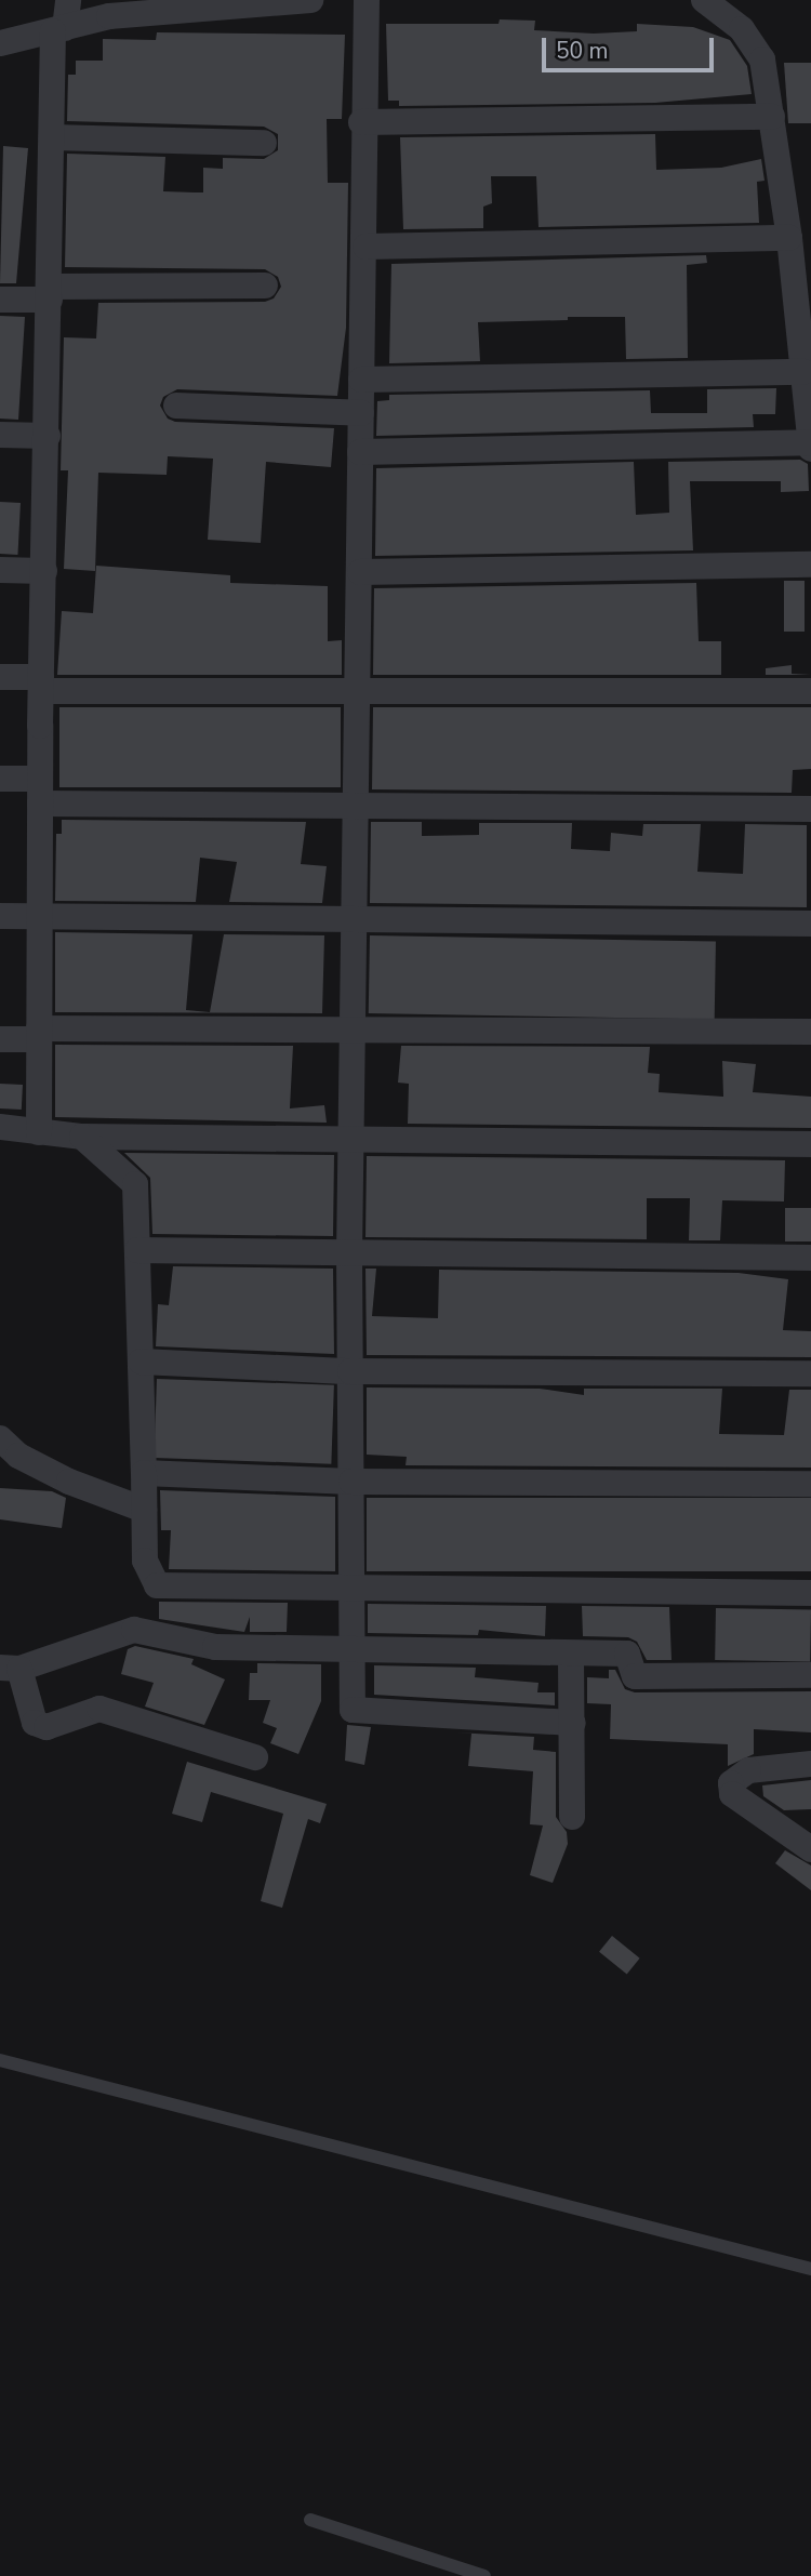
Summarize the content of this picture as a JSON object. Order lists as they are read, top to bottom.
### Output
{
  "scale_bar": "50 m"
}
